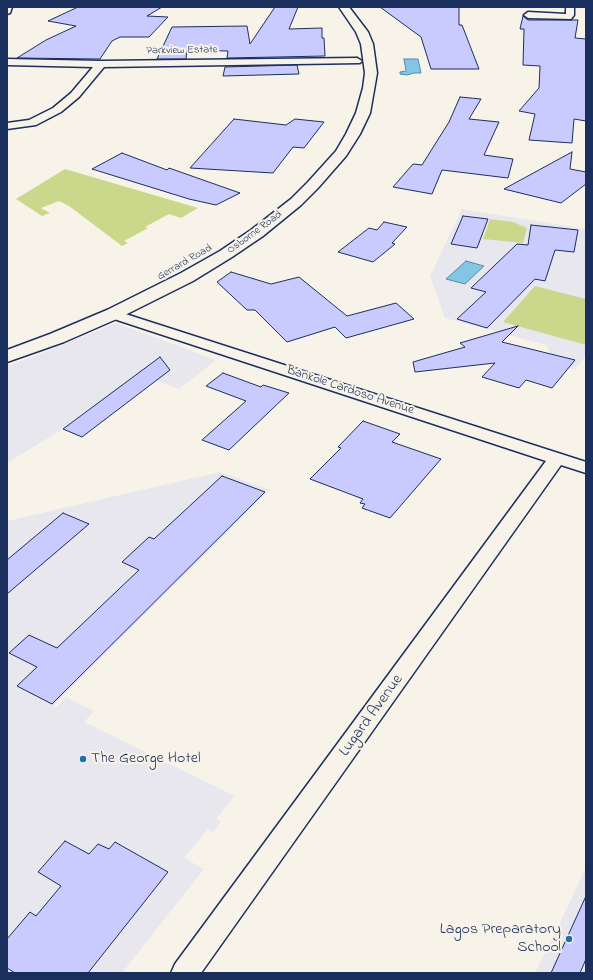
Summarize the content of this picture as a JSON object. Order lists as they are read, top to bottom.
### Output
{
  "streets": {
    "main road": ["Osborne Road", "Gerrard Road"],
    "street": ["Parkview Estate", "Bankole Cardoso Avenue", "Lugard Avenue"]
  },
  "crossings": [
    ["Parkview Estate", "Gerrard Road"],
    ["Osborne Road", "Bankole Cardoso Avenue"],
    ["Bankole Cardoso Avenue", "Lugard Avenue"]
  ],
  "places": ["The George Hotel", "Lagos Preparatory School"]
}
